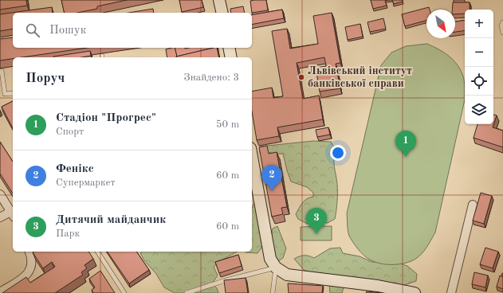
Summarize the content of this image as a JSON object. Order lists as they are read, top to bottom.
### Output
{
  "places": ["Львівський інститут банківської справи"],
  "north": "bottom right",
  "page": {
    "map_buttons": ["+", "−"],
    "search": "Пошук",
    "heading": ["Поруч", "Знайдено: 3"],
    "list": [
      {
        "mark": "1",
        "name": "Стадіон \"Прогрес\"",
        "note": "Спорт",
        "value": "50 m"
      },
      {
        "mark": "2",
        "name": "Фенікс",
        "note": "Супермаркет",
        "value": "60 m"
      },
      {
        "mark": "3",
        "name": "Дитячий майданчик",
        "note": "Парк",
        "value": "60 m"
      }
    ],
    "pins": ["1", "2", "3"]
  }
}
